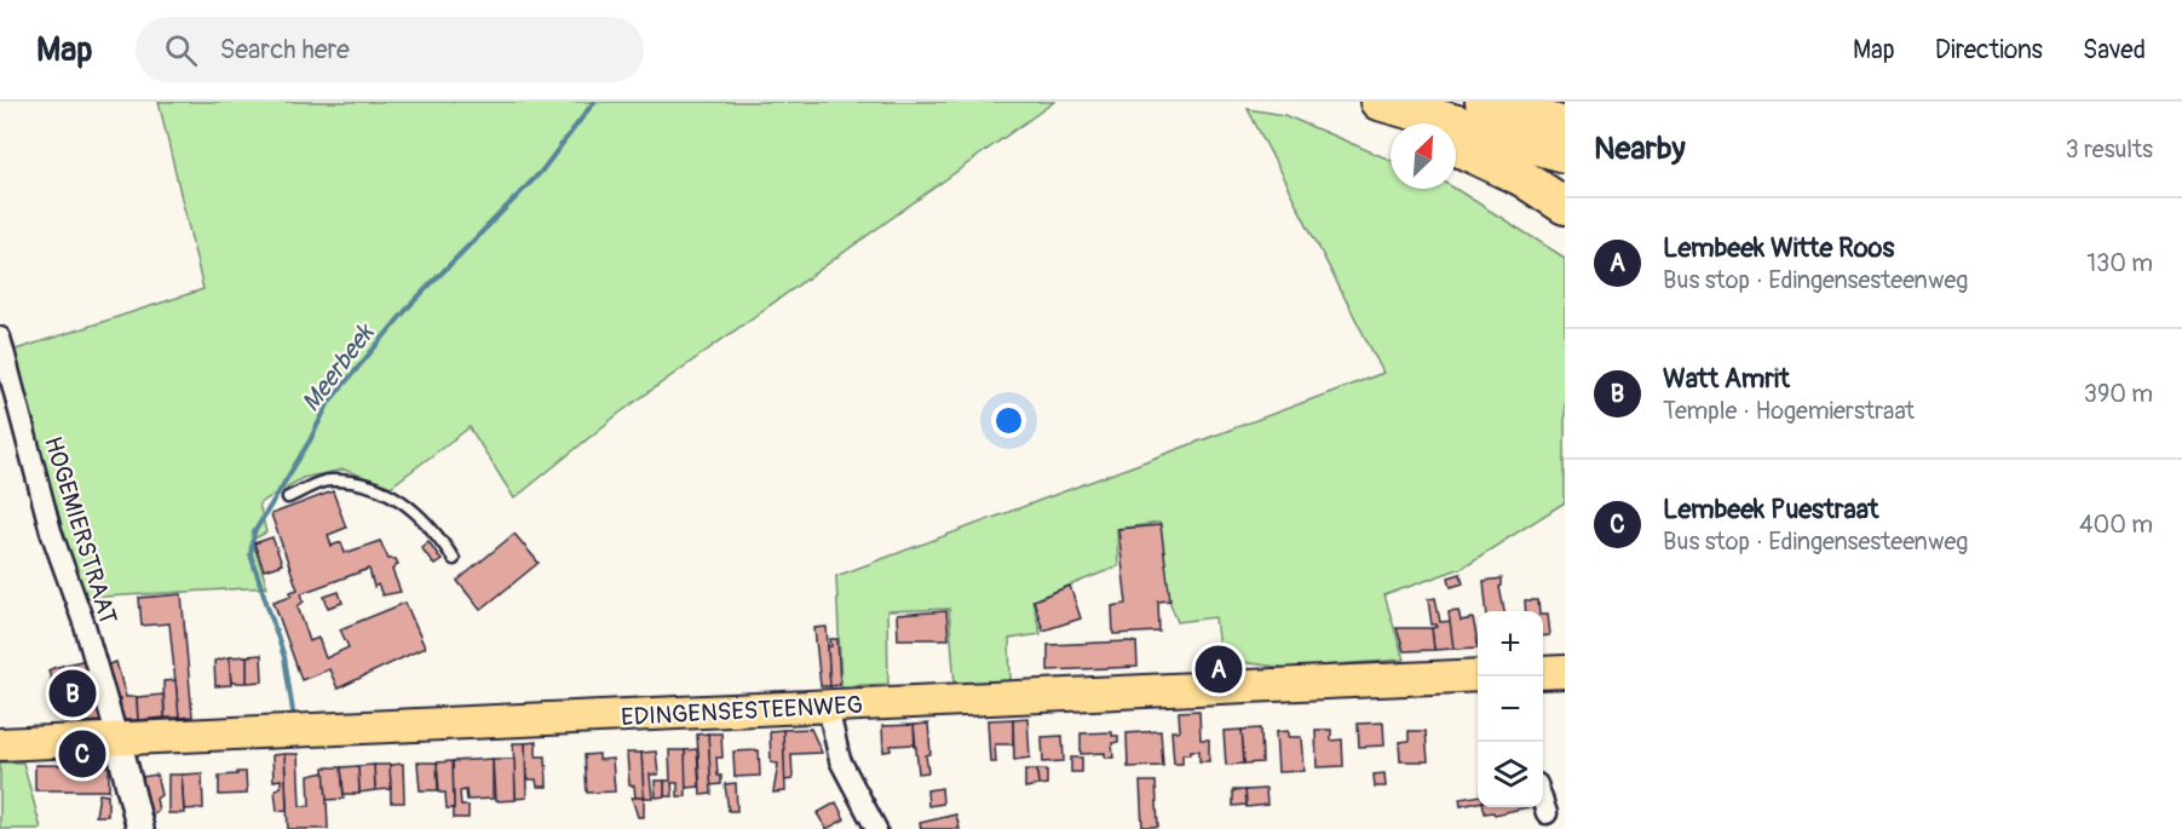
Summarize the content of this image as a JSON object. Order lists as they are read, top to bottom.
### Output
{
  "streets": {
    "main road": ["EDINGENSESTEENWEG"],
    "street": ["HOGEMIERSTRAAT"]
  },
  "crossings": [
    ["HOGEMIERSTRAAT", "EDINGENSESTEENWEG"]
  ],
  "water": ["Meerbeek"],
  "north": "top right",
  "page": {
    "header": "Map",
    "search": "Search here",
    "nav": ["Map", "Directions", "Saved"],
    "heading": ["Nearby", "3 results"],
    "list": [
      {
        "mark": "A",
        "name": "Lembeek Witte Roos",
        "note": "Bus stop · Edingensesteenweg",
        "value": "130 m"
      },
      {
        "mark": "B",
        "name": "Watt Amrit",
        "note": "Temple · Hogemierstraat",
        "value": "390 m"
      },
      {
        "mark": "C",
        "name": "Lembeek Puestraat",
        "note": "Bus stop · Edingensesteenweg",
        "value": "400 m"
      }
    ],
    "map_buttons": ["+", "−"],
    "pins": ["A", "B", "C"]
  }
}
